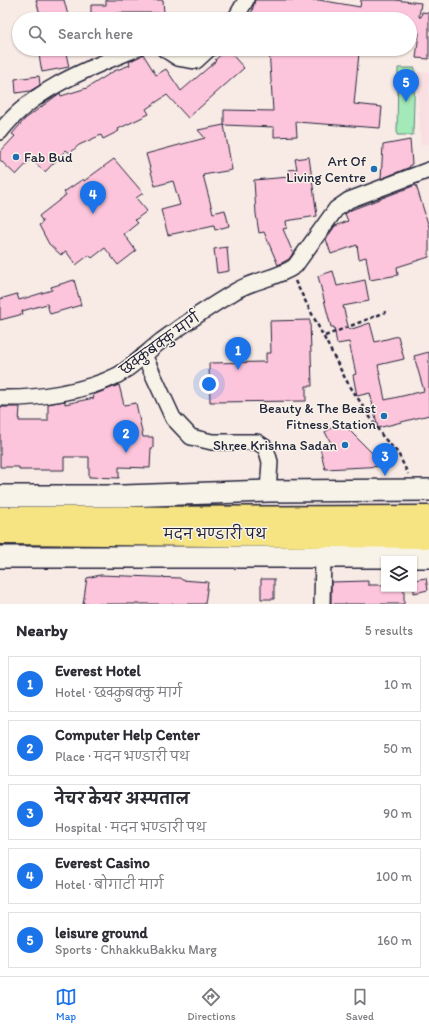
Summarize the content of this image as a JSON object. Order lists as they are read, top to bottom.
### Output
{
  "streets": {
    "highway": ["मदन भण्डारी पथ"],
    "street": ["छक्कुबक्कु मार्ग"]
  },
  "places": [
    "Fab Bud",
    "Art Of Living Centre",
    "Beauty & The Beast Fitness Station",
    "Shree Krishna Sadan"
  ],
  "page": {
    "search": "Search here",
    "pins": [
      "5",
      "4",
      "1",
      "2",
      "3"
    ],
    "heading": ["Nearby", "5 results"],
    "list": [
      {
        "mark": "1",
        "name": "Everest Hotel",
        "note": "Hotel · छक्कुबक्कु मार्ग",
        "value": "10 m"
      },
      {
        "mark": "2",
        "name": "Computer Help Center",
        "note": "Place · मदन भण्डारी पथ",
        "value": "50 m"
      },
      {
        "mark": "3",
        "name": "नेचर केयर अस्पताल",
        "note": "Hospital · मदन भण्डारी पथ",
        "value": "90 m"
      },
      {
        "mark": "4",
        "name": "Everest Casino",
        "note": "Hotel · बोगाटी मार्ग",
        "value": "100 m"
      },
      {
        "mark": "5",
        "name": "leisure ground",
        "note": "Sports · ChhakkuBakku Marg",
        "value": "160 m"
      }
    ],
    "nav": ["Map", "Directions", "Saved"]
  }
}
